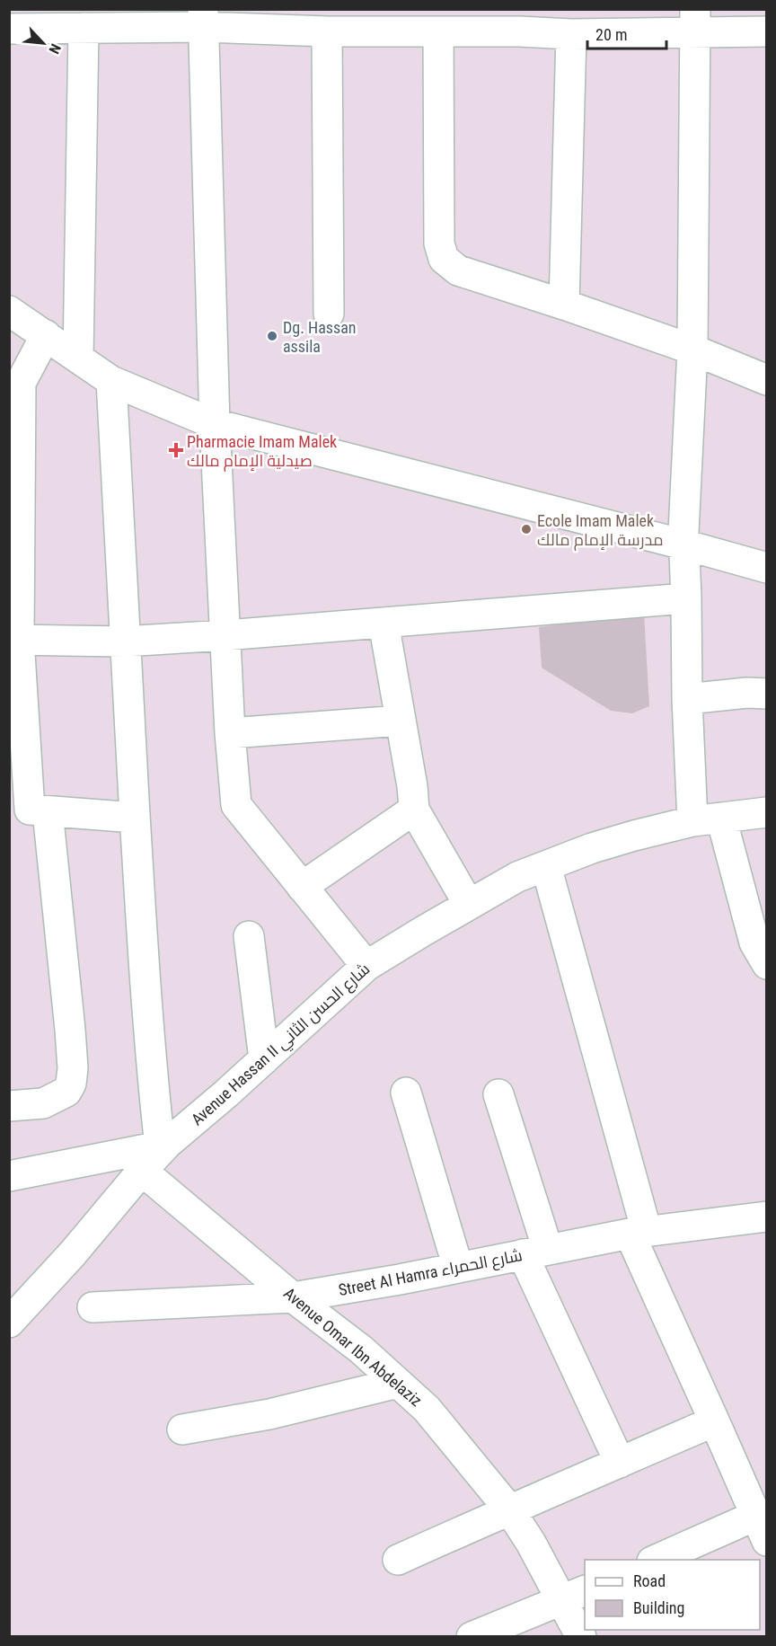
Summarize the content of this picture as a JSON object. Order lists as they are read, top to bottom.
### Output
{
  "streets": {
    "street": ["Avenue Hassan II شارع الحسن الثاني", "Street Al Hamra شارع الحمراء", "Avenue Omar Ibn Abdelaziz"]
  },
  "crossings": [
    ["Avenue Hassan II شارع الحسن الثاني", "Avenue Omar Ibn Abdelaziz"],
    ["Street Al Hamra شارع الحمراء", "Avenue Omar Ibn Abdelaziz"]
  ],
  "places": {
    "other": ["Dg. Hassan assila", "Ecole Imam Malek مدرسة الإمام مالك"],
    "health": ["Pharmacie Imam Malek صيدلية الإمام مالك"]
  },
  "legend": ["Road", "Building"],
  "scale_bar": "20 m",
  "north": "bottom right"
}
